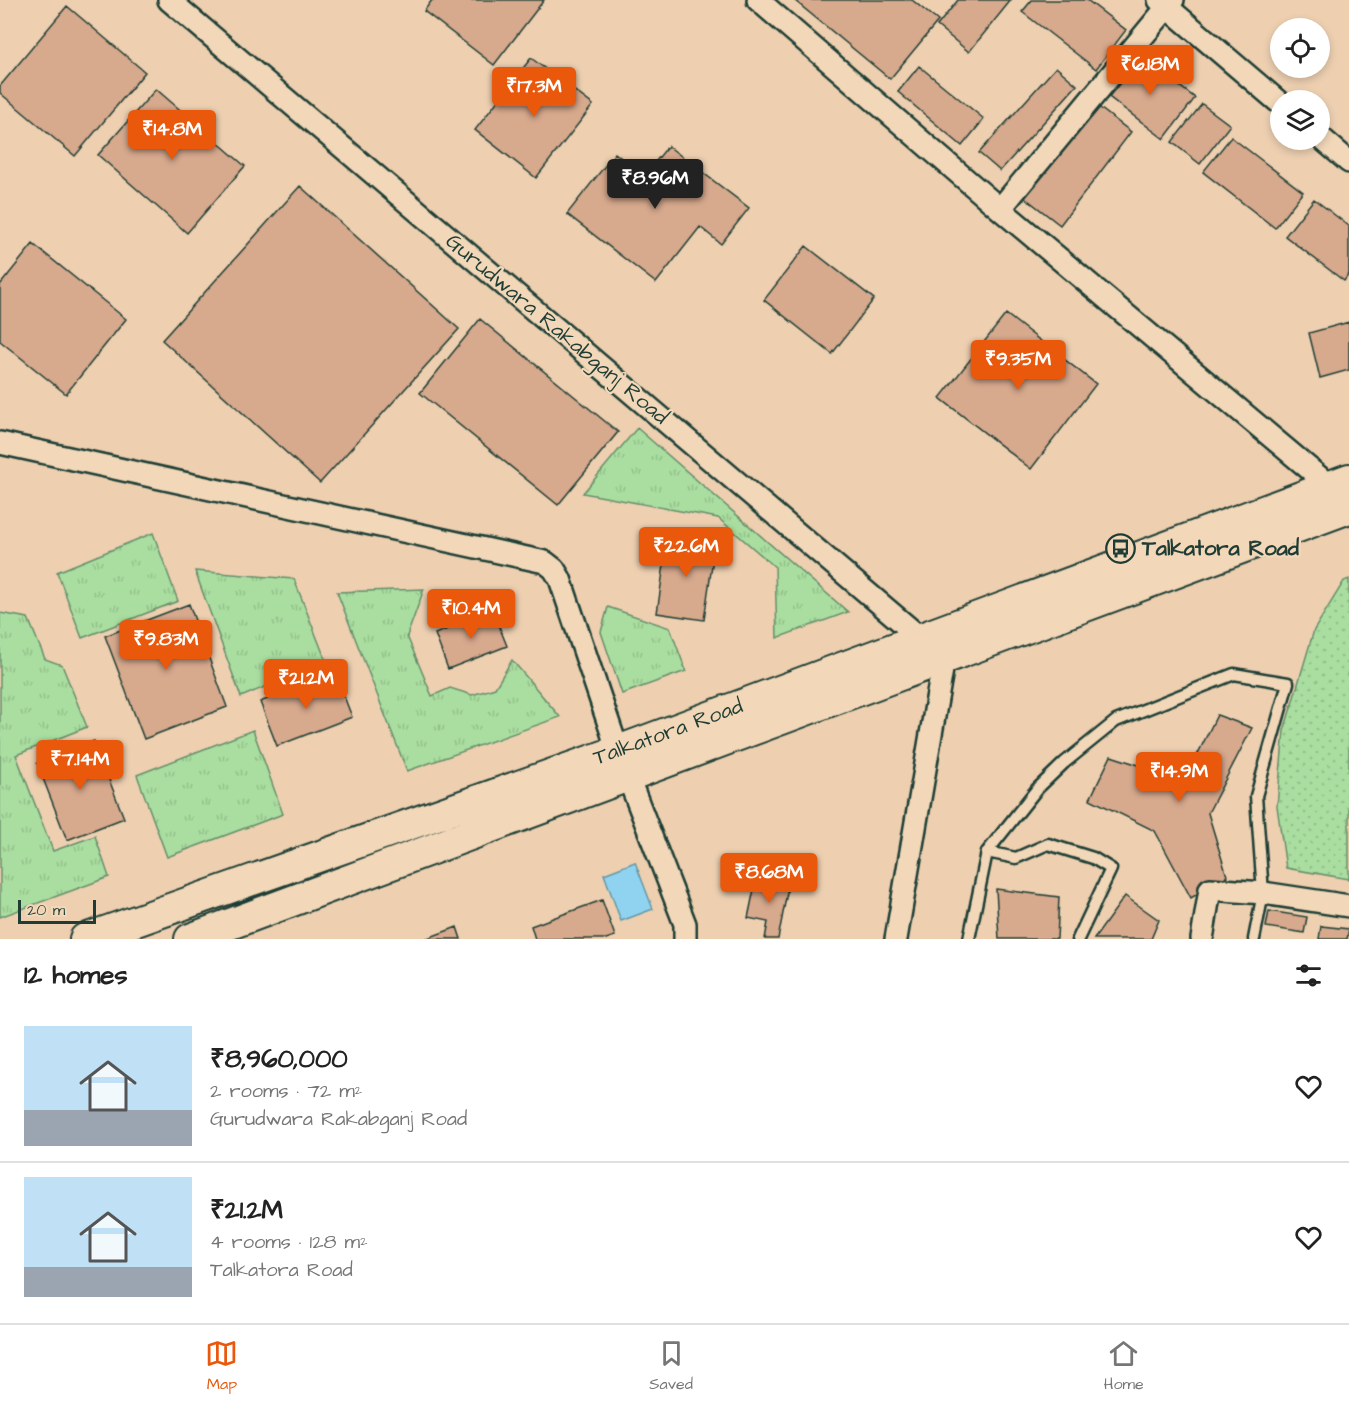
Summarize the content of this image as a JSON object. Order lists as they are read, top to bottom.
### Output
{
  "streets": {
    "street": ["Gurudwara Rakabganj Road", "Talkatora Road"]
  },
  "crossings": [
    ["Gurudwara Rakabganj Road", "Talkatora Road"]
  ],
  "places": {
    "bus stop": ["Talkatora Road"]
  },
  "scale_bar": "20 m",
  "page": {
    "price": [
      "₹6.18M",
      "₹17.3M",
      "₹14.8M",
      "₹8.96M",
      "₹9.35M",
      "₹22.6M",
      "₹10.4M",
      "₹9.83M",
      "₹21.2M",
      "₹7.14M",
      "₹14.9M",
      "₹8.68M"
    ],
    "scale": "20 m",
    "heading": "12 homes",
    "list": [
      {
        "name": "₹8,960,000",
        "note": "2 rooms · 72 m² · Gurudwara Rakabganj Road"
      },
      {
        "name": "₹21.2M",
        "note": "4 rooms · 128 m² · Talkatora Road"
      }
    ],
    "tabs": ["Map", "Saved", "Home"]
  }
}
